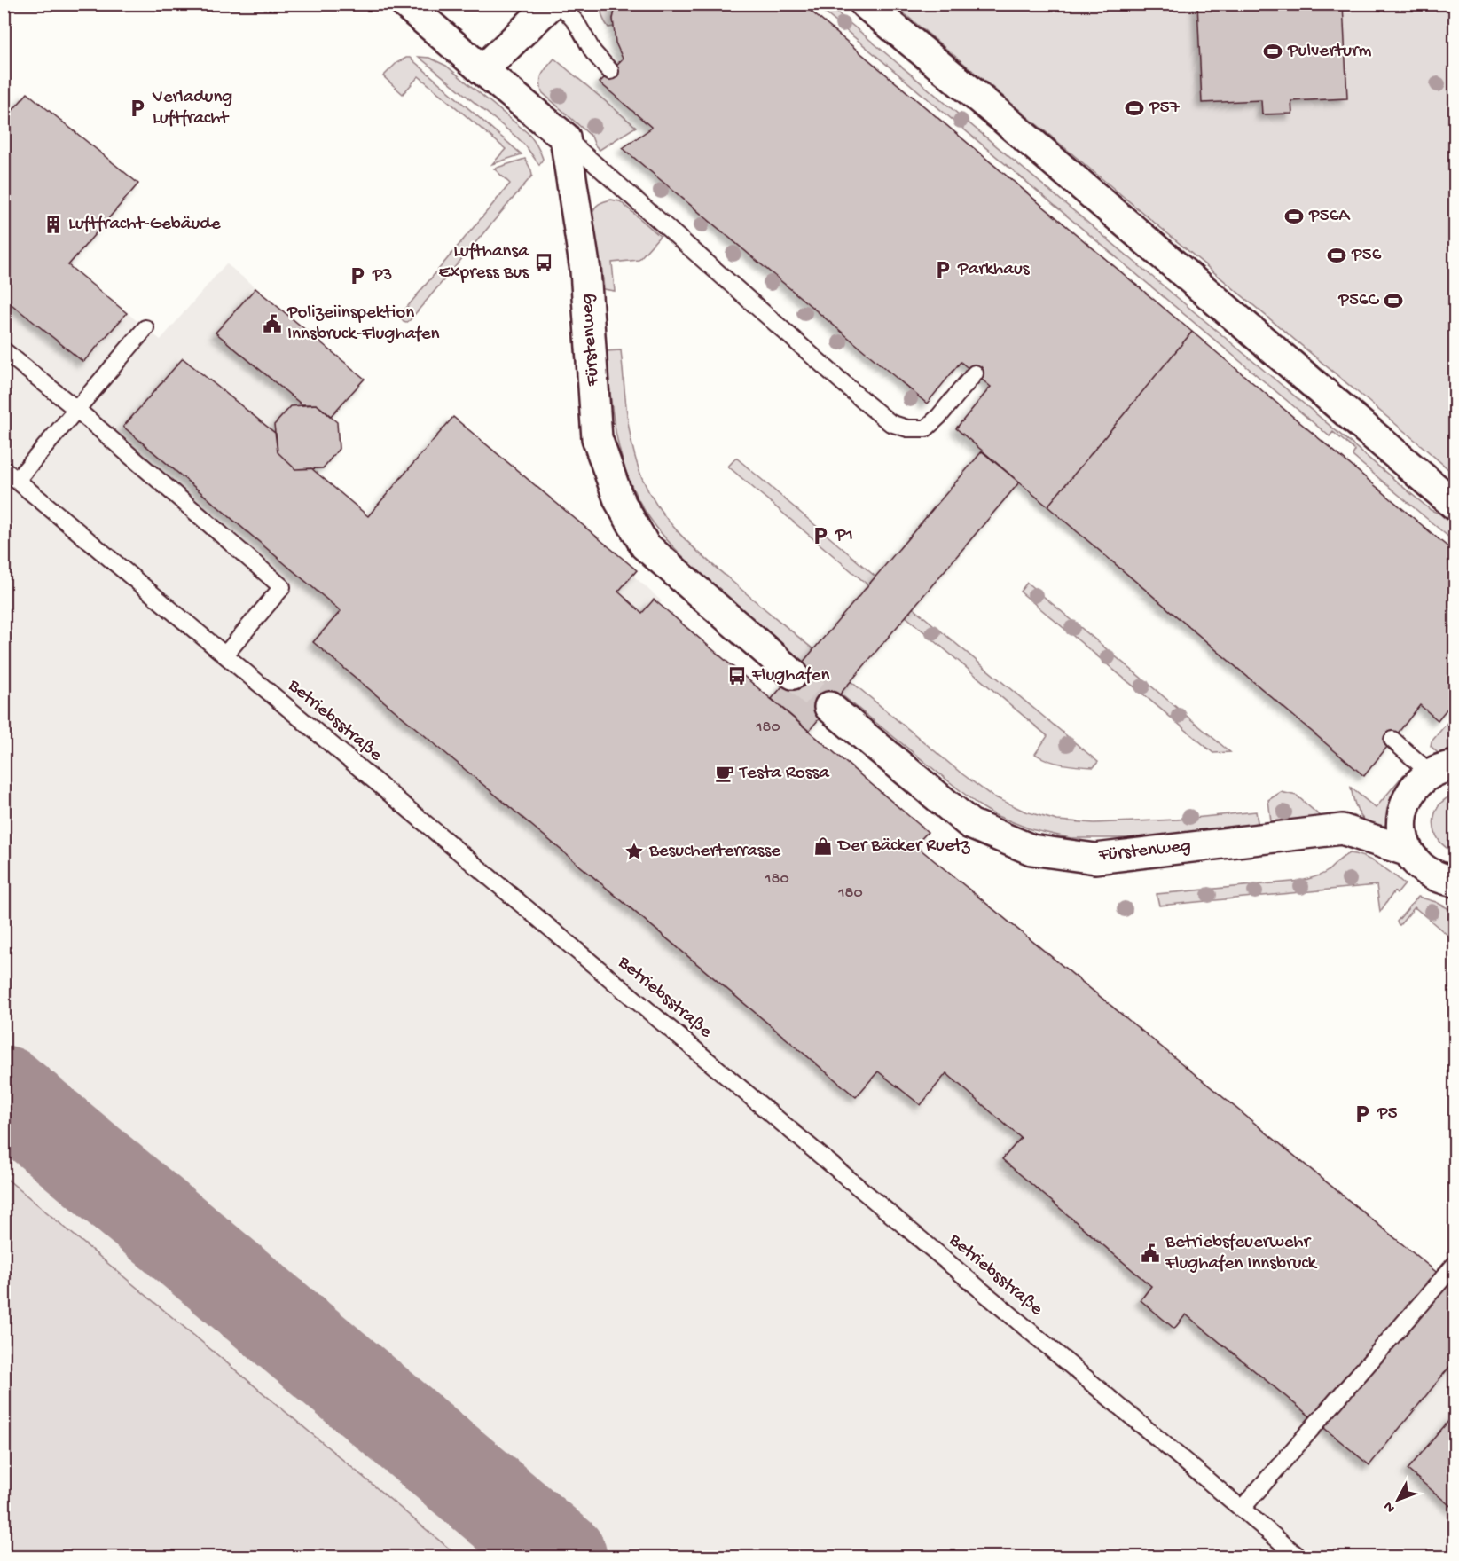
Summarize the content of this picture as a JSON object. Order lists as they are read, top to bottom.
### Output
{
  "streets": {
    "street": ["Fürstenweg"],
    "lane": ["Betriebsstraße"]
  },
  "places": {
    "sports": [
      "Pulverturm",
      "P57",
      "P56A",
      "P56",
      "P56C"
    ],
    "parking": [
      "Verladung Luftfracht",
      "Parkhaus",
      "P3",
      "P1",
      "P5"
    ],
    "building": ["Luftfracht-Gebäude"],
    "bus stop": ["Lufthansa Express Bus", "Flughafen"],
    "public building": ["Polizeiinspektion Innsbruck-Flughafen", "Betriebsfeuerwehr Flughafen Innsbruck"],
    "cafe": ["Testa Rossa"],
    "shop": ["Der Bäcker Ruetz"],
    "place": ["Besucherterrasse"]
  },
  "house_numbers": ["180", "180", "180"],
  "north": "bottom left"
}
